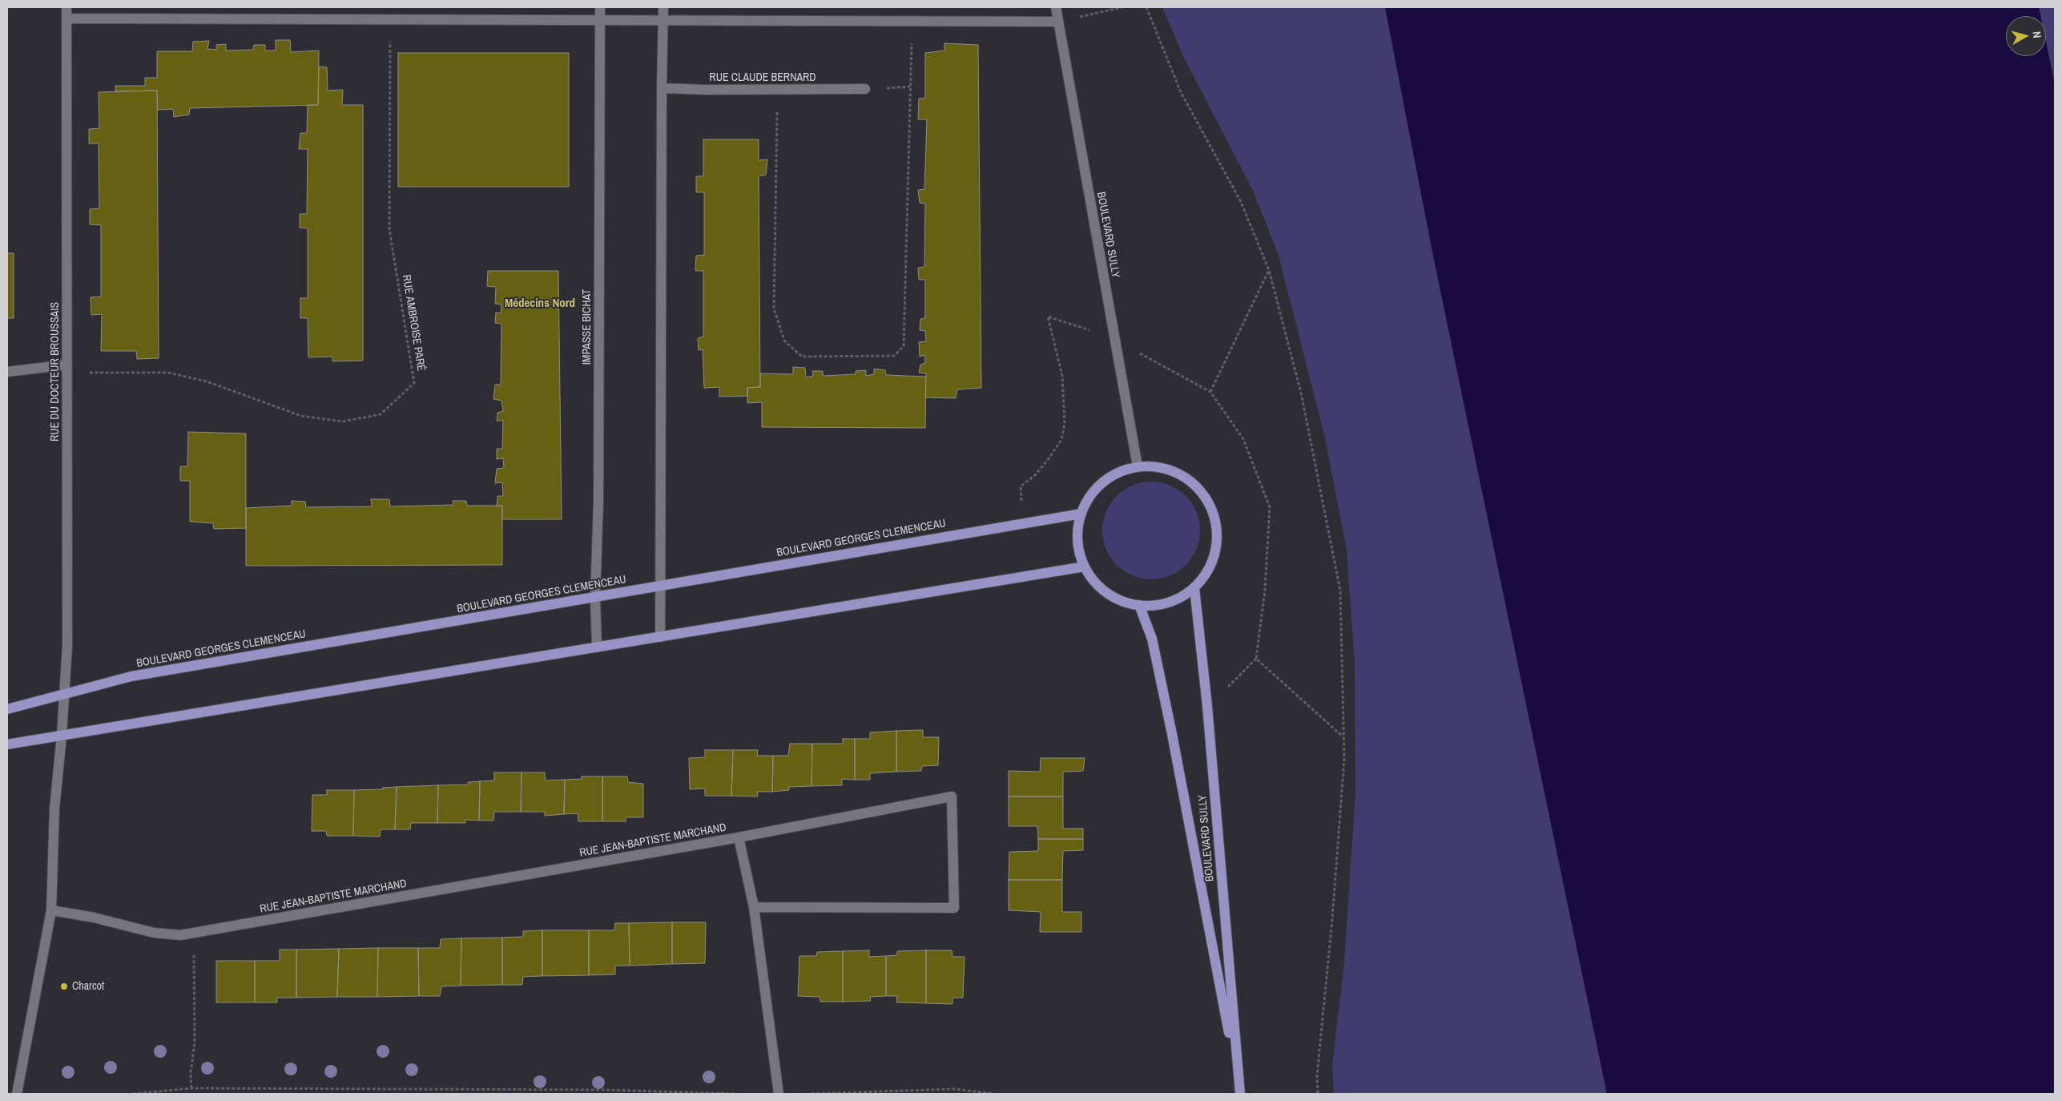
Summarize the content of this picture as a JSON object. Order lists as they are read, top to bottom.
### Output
{
  "streets": {
    "main road": ["BOULEVARD SULLY", "BOULEVARD GEORGES CLEMENCEAU"],
    "street": [
      "RUE CLAUDE BERNARD",
      "IMPASSE BICHAT",
      "RUE DU DOCTEUR BROUSSAIS",
      "RUE JEAN-BAPTISTE MARCHAND"
    ],
    "path": ["RUE AMBROISE PARÉ"]
  },
  "crossings": [
    ["BOULEVARD SULLY", "BOULEVARD GEORGES CLEMENCEAU"],
    ["RUE AMBROISE PARÉ", "RUE DU DOCTEUR BROUSSAIS"],
    ["IMPASSE BICHAT", "BOULEVARD GEORGES CLEMENCEAU"],
    ["RUE DU DOCTEUR BROUSSAIS", "BOULEVARD GEORGES CLEMENCEAU"]
  ],
  "districts": ["Médecins Nord"],
  "places": ["Charcot"],
  "north": "right"
}
